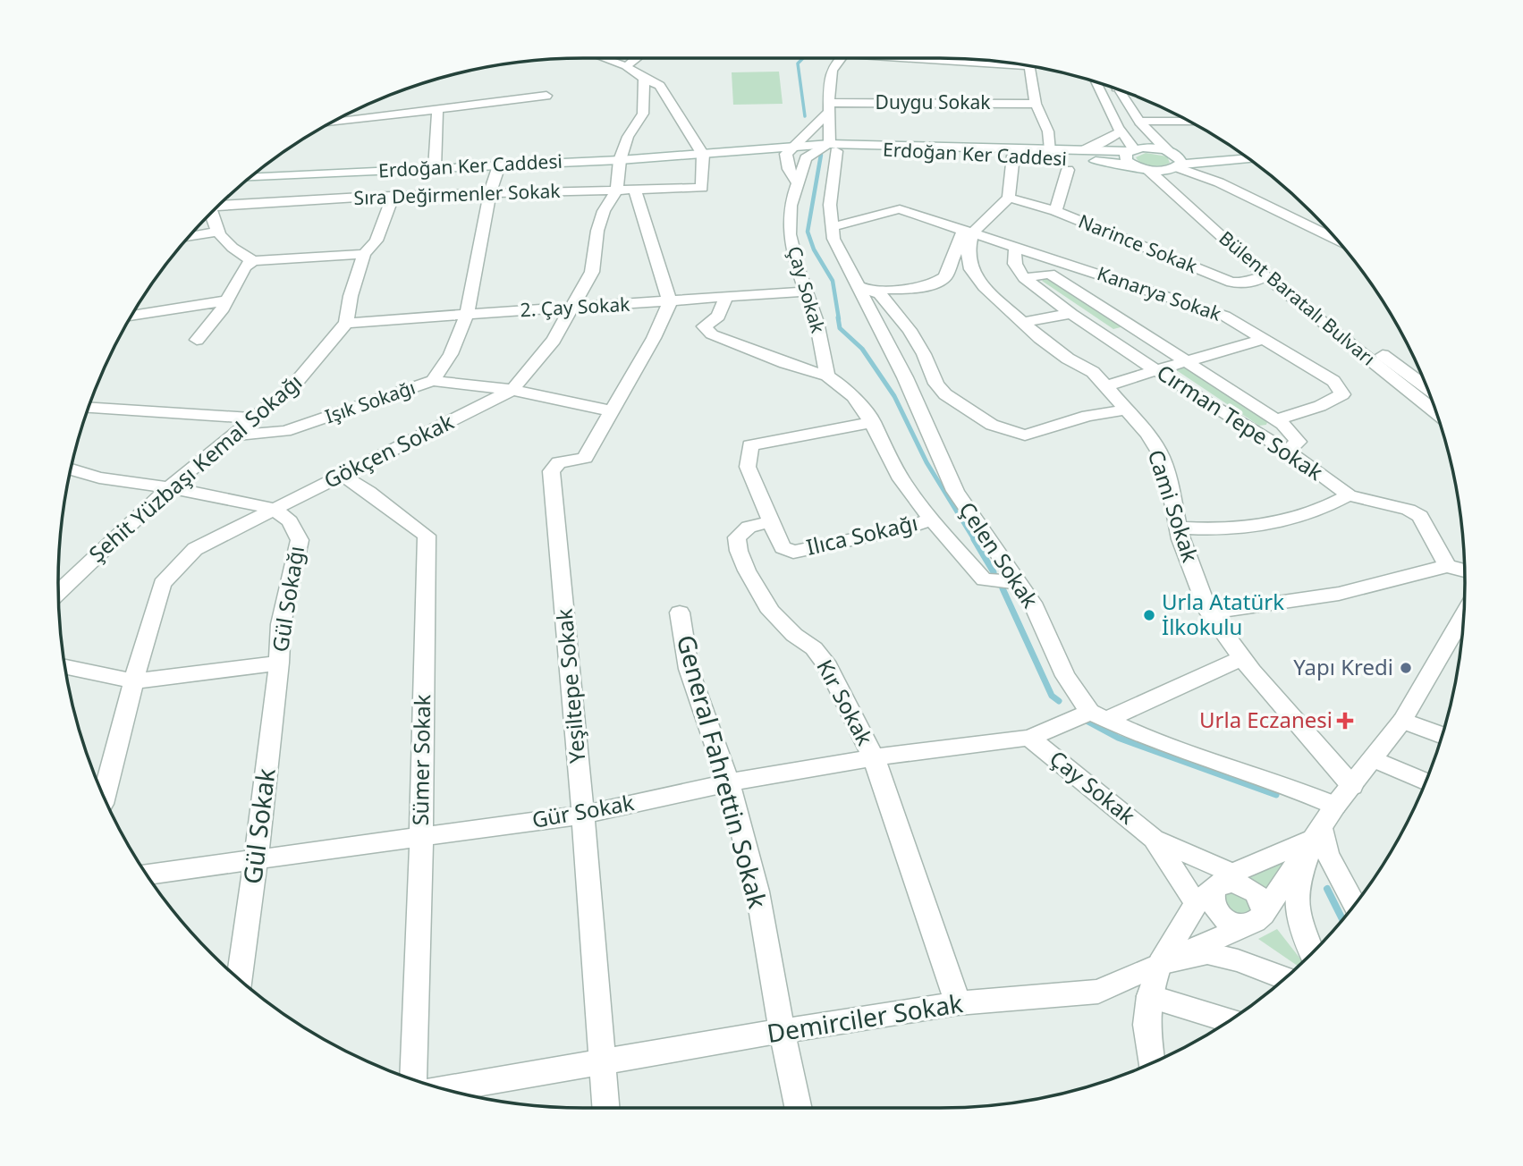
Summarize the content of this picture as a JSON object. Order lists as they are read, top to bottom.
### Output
{
  "streets": {
    "street": [
      "Duygu Sokak",
      "Erdoğan Ker Caddesi",
      "Sıra Değirmenler Sokak",
      "Narince Sokak",
      "Çay Sokak",
      "Kanarya Sokak",
      "Bülent Baratalı Bulvarı",
      "2. Çay Sokak",
      "Işık Sokağı",
      "Cırman Tepe Sokak",
      "Gökçen Sokak",
      "Şehit Yüzbaşı Kemal Sokağı",
      "Cami Sokak",
      "Ilıca Sokağı",
      "Çelen Sokak",
      "Gül Sokağı",
      "Yeşiltepe Sokak",
      "Kır Sokak",
      "Sümer Sokak",
      "General Fahrettin Sokak",
      "Gür Sokak",
      "Gül Sokak",
      "Demirciler Sokak"
    ]
  },
  "crossings": [
    ["Duygu Sokak", "Çelen Sokak"],
    ["Erdoğan Ker Caddesi", "Sıra Değirmenler Sokak"],
    ["Erdoğan Ker Caddesi", "Çay Sokak"],
    ["Erdoğan Ker Caddesi", "Bülent Baratalı Bulvarı"],
    ["Erdoğan Ker Caddesi", "Işık Sokağı"],
    ["Erdoğan Ker Caddesi", "Çelen Sokak"],
    ["Sıra Değirmenler Sokak", "Işık Sokağı"],
    ["Sıra Değirmenler Sokak", "Gökçen Sokak"],
    ["Sıra Değirmenler Sokak", "Şehit Yüzbaşı Kemal Sokağı"],
    ["Narince Sokak", "Bülent Baratalı Bulvarı"],
    ["Çay Sokak", "2. Çay Sokak"],
    ["Çay Sokak", "Çelen Sokak"],
    ["Çay Sokak", "Gür Sokak"],
    ["Kanarya Sokak", "Cami Sokak"],
    ["Kanarya Sokak", "Çelen Sokak"],
    ["2. Çay Sokak", "Işık Sokağı"],
    ["2. Çay Sokak", "Gökçen Sokak"],
    ["2. Çay Sokak", "Şehit Yüzbaşı Kemal Sokağı"],
    ["2. Çay Sokak", "Yeşiltepe Sokak"],
    ["Işık Sokağı", "Şehit Yüzbaşı Kemal Sokağı"],
    ["Gökçen Sokak", "Gül Sokağı"],
    ["Gökçen Sokak", "Sümer Sokak"],
    ["Cami Sokak", "Gür Sokak"],
    ["Ilıca Sokağı", "Kır Sokak"],
    ["Çelen Sokak", "Gür Sokak"],
    ["Gül Sokağı", "Gül Sokak"],
    ["Yeşiltepe Sokak", "Gür Sokak"],
    ["Yeşiltepe Sokak", "Demirciler Sokak"],
    ["Kır Sokak", "Gür Sokak"],
    ["Kır Sokak", "Demirciler Sokak"],
    ["Sümer Sokak", "Gür Sokak"],
    ["General Fahrettin Sokak", "Gür Sokak"],
    ["General Fahrettin Sokak", "Demirciler Sokak"],
    ["Gür Sokak", "Gül Sokak"]
  ],
  "places": {
    "other": ["Urla Atatürk İlkokulu", "Yapı Kredi"],
    "health": ["Urla Eczanesi"]
  }
}
